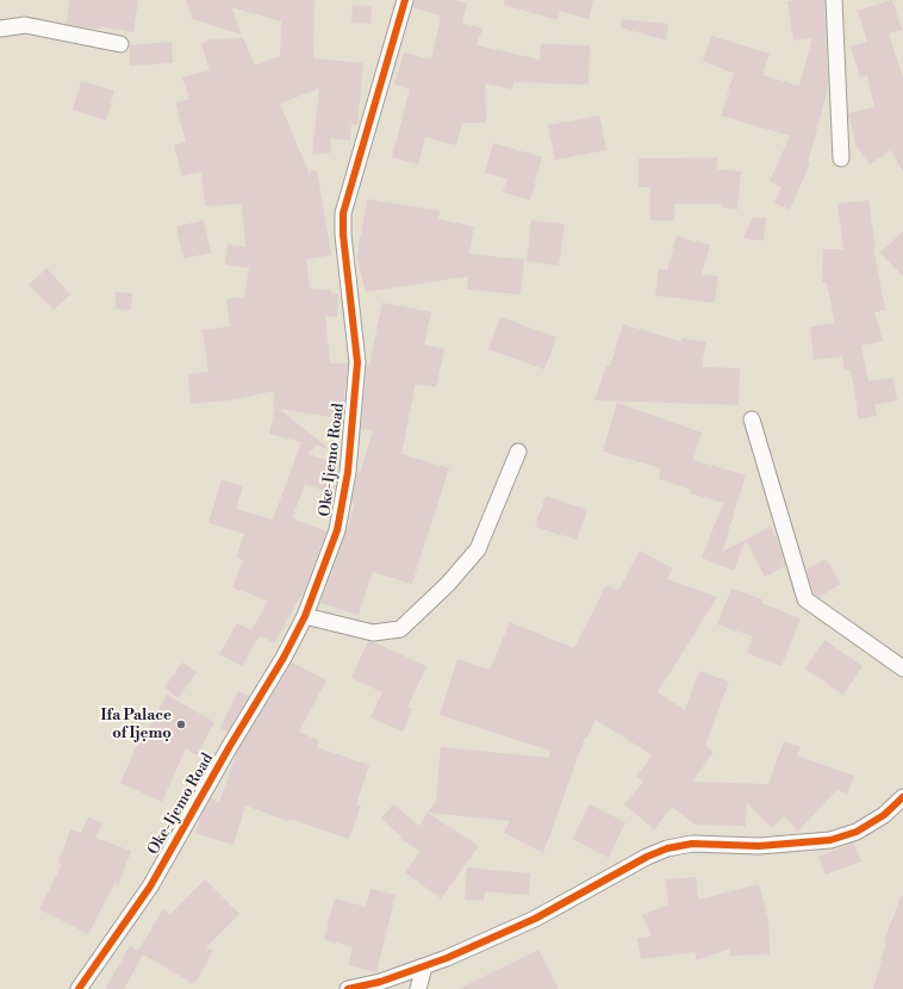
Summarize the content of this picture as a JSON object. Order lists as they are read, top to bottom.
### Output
{
  "streets": {
    "street": ["Oke-Ijemo Road"]
  },
  "places": ["Ifa Palace of Ijẹmọ"]
}
